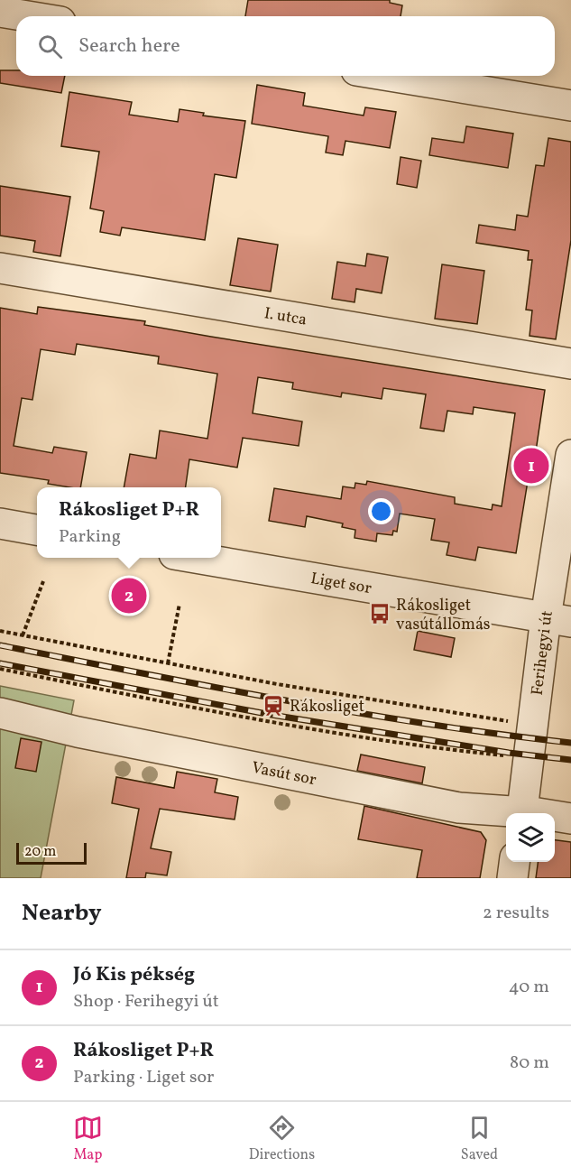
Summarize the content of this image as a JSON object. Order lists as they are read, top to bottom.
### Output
{
  "streets": {
    "street": [
      "I. utca",
      "Liget sor",
      "Ferihegyi út",
      "Vasút sor"
    ]
  },
  "crossings": [
    ["Liget sor", "Ferihegyi út"]
  ],
  "places": {
    "bus stop": ["Rákosliget vasútállomás"],
    "station": ["Rákosliget"]
  },
  "scale_bar": "20 m",
  "page": {
    "search": "Search here",
    "pins": ["1", "2"],
    "popup": ["Rákosliget P+R", "Parking"],
    "scale": "20 m",
    "heading": ["Nearby", "2 results"],
    "list": [
      {
        "mark": "1",
        "name": "Jó Kis pékség",
        "note": "Shop · Ferihegyi út",
        "value": "40 m"
      },
      {
        "mark": "2",
        "name": "Rákosliget P+R",
        "note": "Parking · Liget sor",
        "value": "80 m"
      }
    ],
    "nav": ["Map", "Directions", "Saved"]
  }
}
